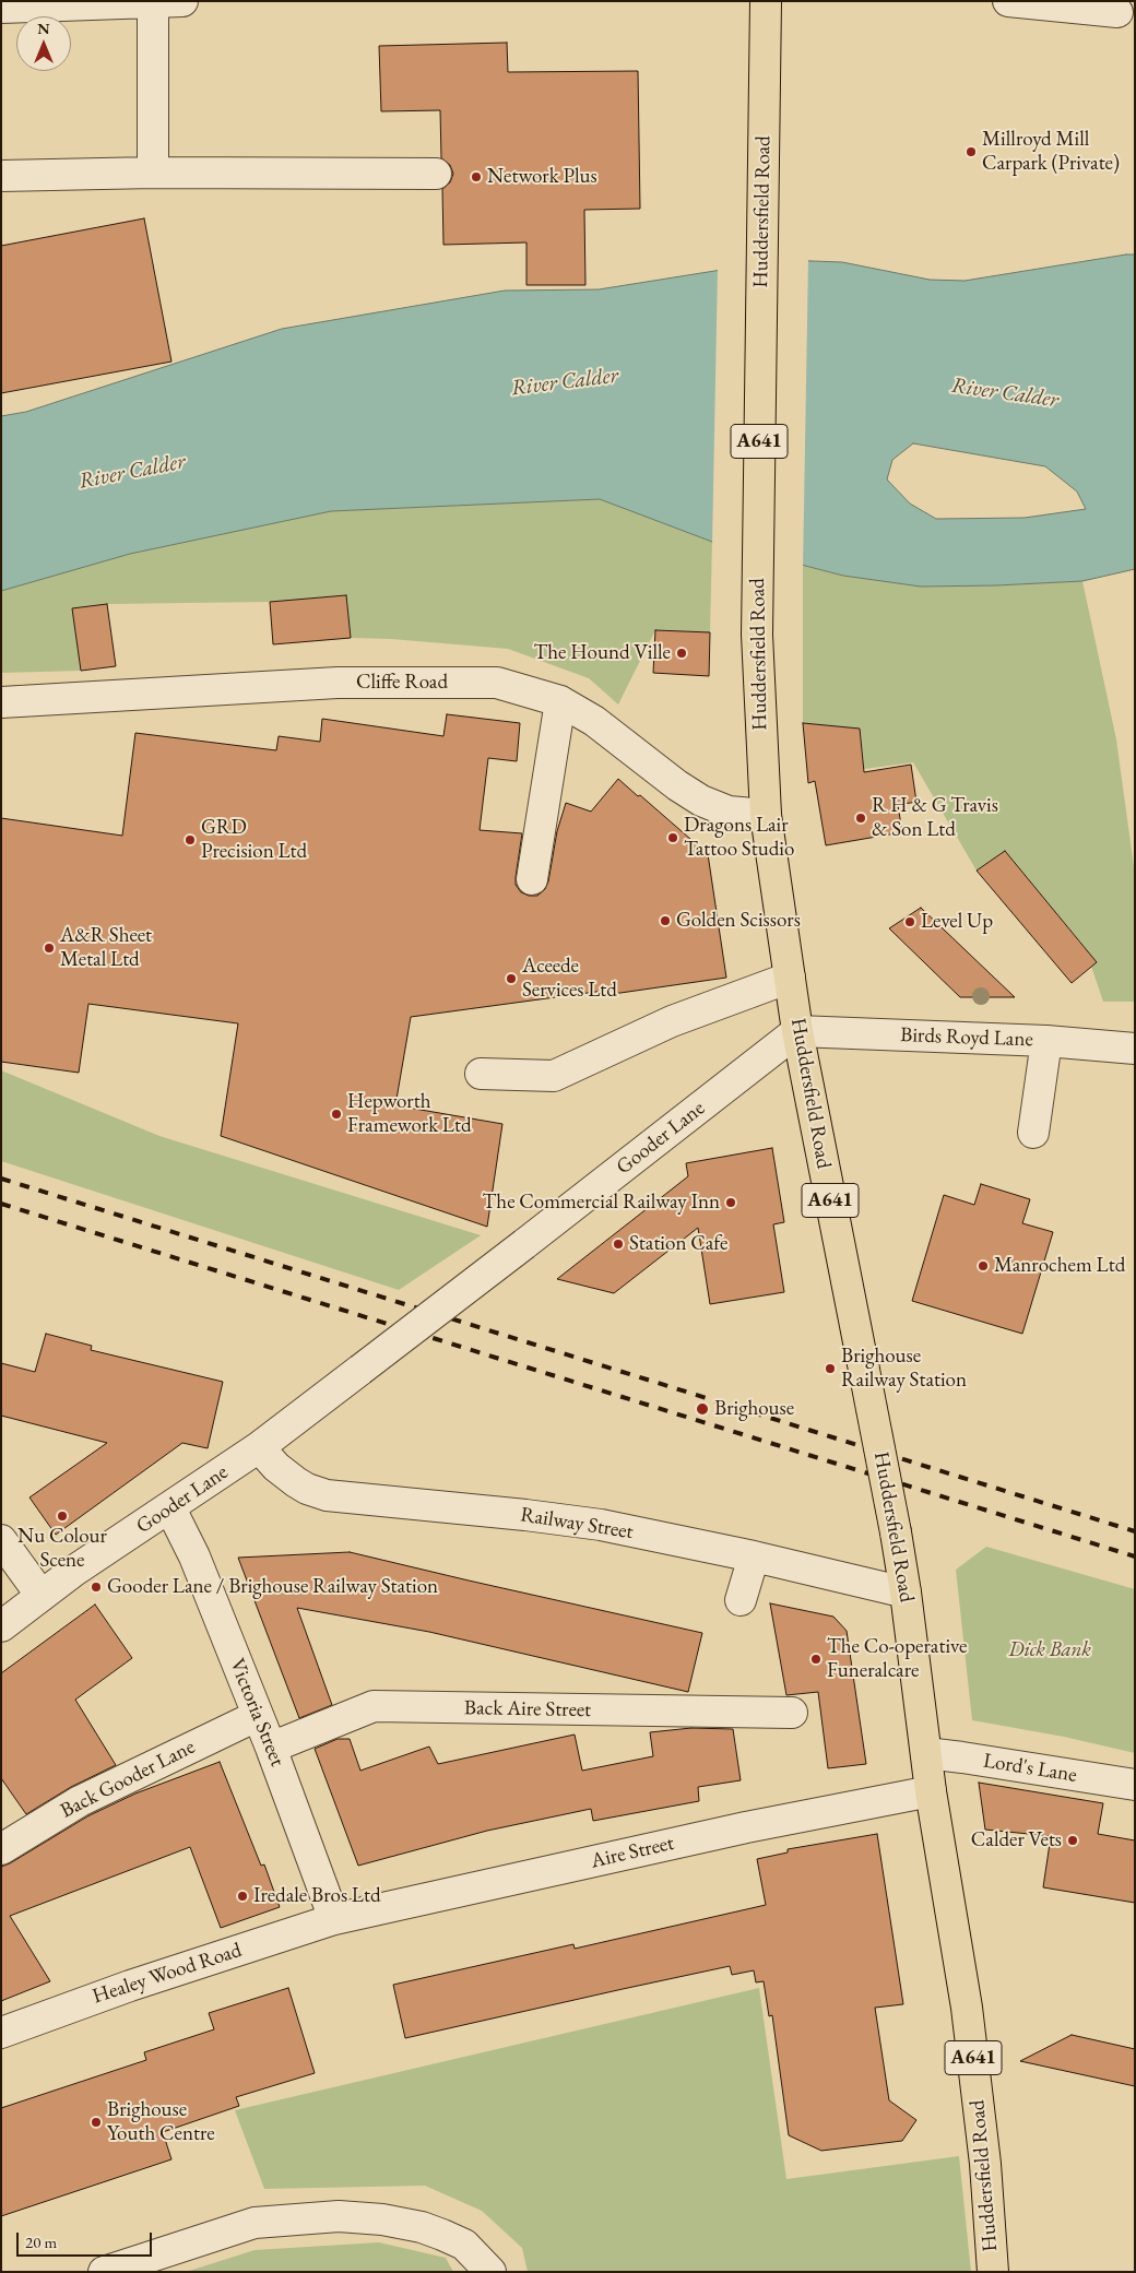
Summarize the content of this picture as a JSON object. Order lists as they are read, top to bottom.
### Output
{
  "streets": {
    "main road": ["Huddersfield Road", "A641"],
    "street": [
      "Cliffe Road",
      "Birds Royd Lane",
      "Gooder Lane",
      "Railway Street",
      "Back Aire Street",
      "Victoria Street",
      "Lord's Lane",
      "Back Gooder Lane",
      "Aire Street",
      "Healey Wood Road"
    ]
  },
  "crossings": [
    ["Huddersfield Road", "Cliffe Road"],
    ["Huddersfield Road", "Birds Royd Lane"],
    ["Huddersfield Road", "Gooder Lane"],
    ["Huddersfield Road", "Railway Street"],
    ["Huddersfield Road", "Lord's Lane"],
    ["Huddersfield Road", "Aire Street"],
    ["Birds Royd Lane", "Gooder Lane"],
    ["Gooder Lane", "Railway Street"],
    ["Gooder Lane", "Victoria Street"],
    ["Back Aire Street", "Victoria Street"],
    ["Victoria Street", "Back Gooder Lane"],
    ["Victoria Street", "Aire Street"],
    ["Victoria Street", "Healey Wood Road"],
    ["Aire Street", "Healey Wood Road"]
  ],
  "water": ["River Calder"],
  "parks": ["Dick Bank"],
  "places": [
    "Millroyd Mill Carpark (Private)",
    "Network Plus",
    "The Hound Ville",
    "R H & G Travis & Son Ltd",
    "Dragons Lair Tattoo Studio",
    "GRD Precision Ltd",
    "Golden Scissors",
    "Level Up",
    "A&R Sheet Metal Ltd",
    "Aceede Services Ltd",
    "Hepworth Framework Ltd",
    "The Commercial Railway Inn",
    "Station Cafe",
    "Manrochem Ltd",
    "Brighouse Railway Station",
    "Brighouse",
    "Nu Colour Scene",
    "Gooder Lane / Brighouse Railway Station",
    "The Co-operative Funeralcare",
    "Calder Vets",
    "Iredale Bros Ltd",
    "Brighouse Youth Centre"
  ],
  "scale_bar": "20 m",
  "north": "top"
}
